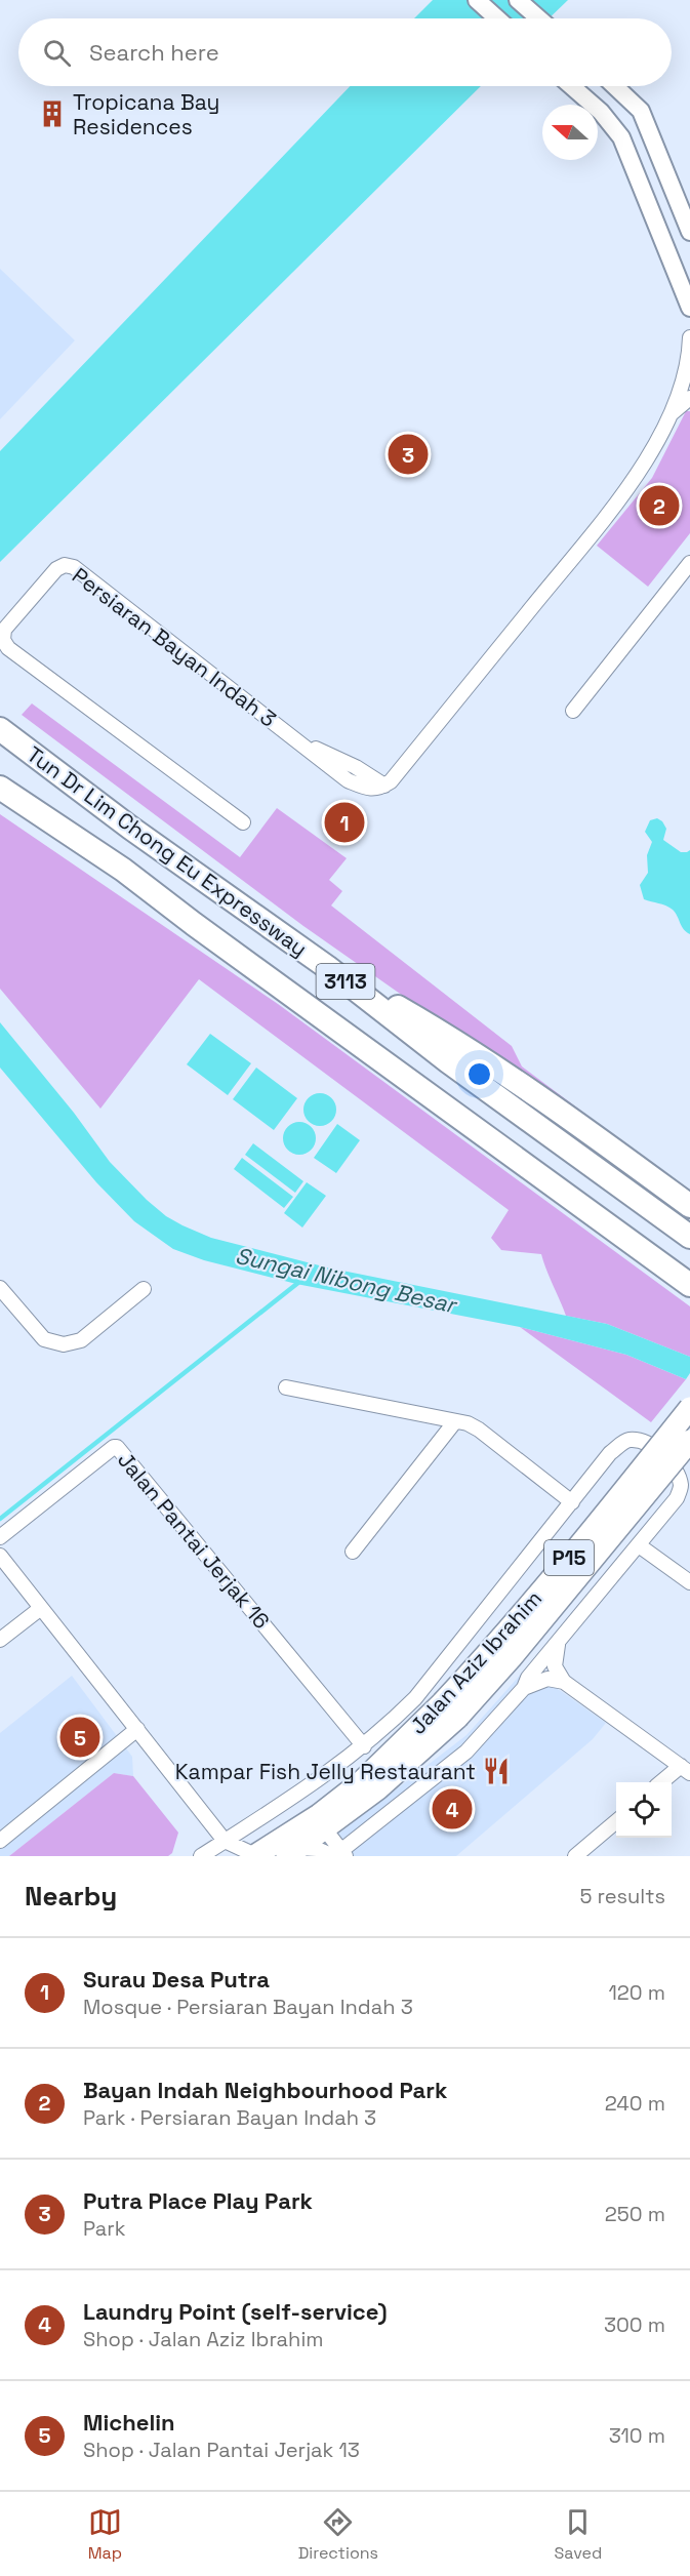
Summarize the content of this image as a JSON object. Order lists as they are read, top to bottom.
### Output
{
  "streets": {
    "highway": ["Tun Dr Lim Chong Eu Expressway", "3113"],
    "main road": ["P15", "Jalan Aziz Ibrahim"],
    "street": ["Persiaran Bayan Indah 3", "Jalan Pantai Jerjak 16"]
  },
  "water": ["Sungai Nibong Besar"],
  "places": {
    "building": ["Tropicana Bay Residences"],
    "restaurant": ["Kampar Fish Jelly Restaurant"]
  },
  "north": "left",
  "page": {
    "search": "Search here",
    "pins": [
      "3",
      "2",
      "1",
      "5",
      "4"
    ],
    "heading": ["Nearby", "5 results"],
    "list": [
      {
        "mark": "1",
        "name": "Surau Desa Putra",
        "note": "Mosque · Persiaran Bayan Indah 3",
        "value": "120 m"
      },
      {
        "mark": "2",
        "name": "Bayan Indah Neighbourhood Park",
        "note": "Park · Persiaran Bayan Indah 3",
        "value": "240 m"
      },
      {
        "mark": "3",
        "name": "Putra Place Play Park",
        "note": "Park",
        "value": "250 m"
      },
      {
        "mark": "4",
        "name": "Laundry Point (self-service)",
        "note": "Shop · Jalan Aziz Ibrahim",
        "value": "300 m"
      },
      {
        "mark": "5",
        "name": "Michelin",
        "note": "Shop · Jalan Pantai Jerjak 13",
        "value": "310 m"
      }
    ],
    "nav": ["Map", "Directions", "Saved"]
  }
}
